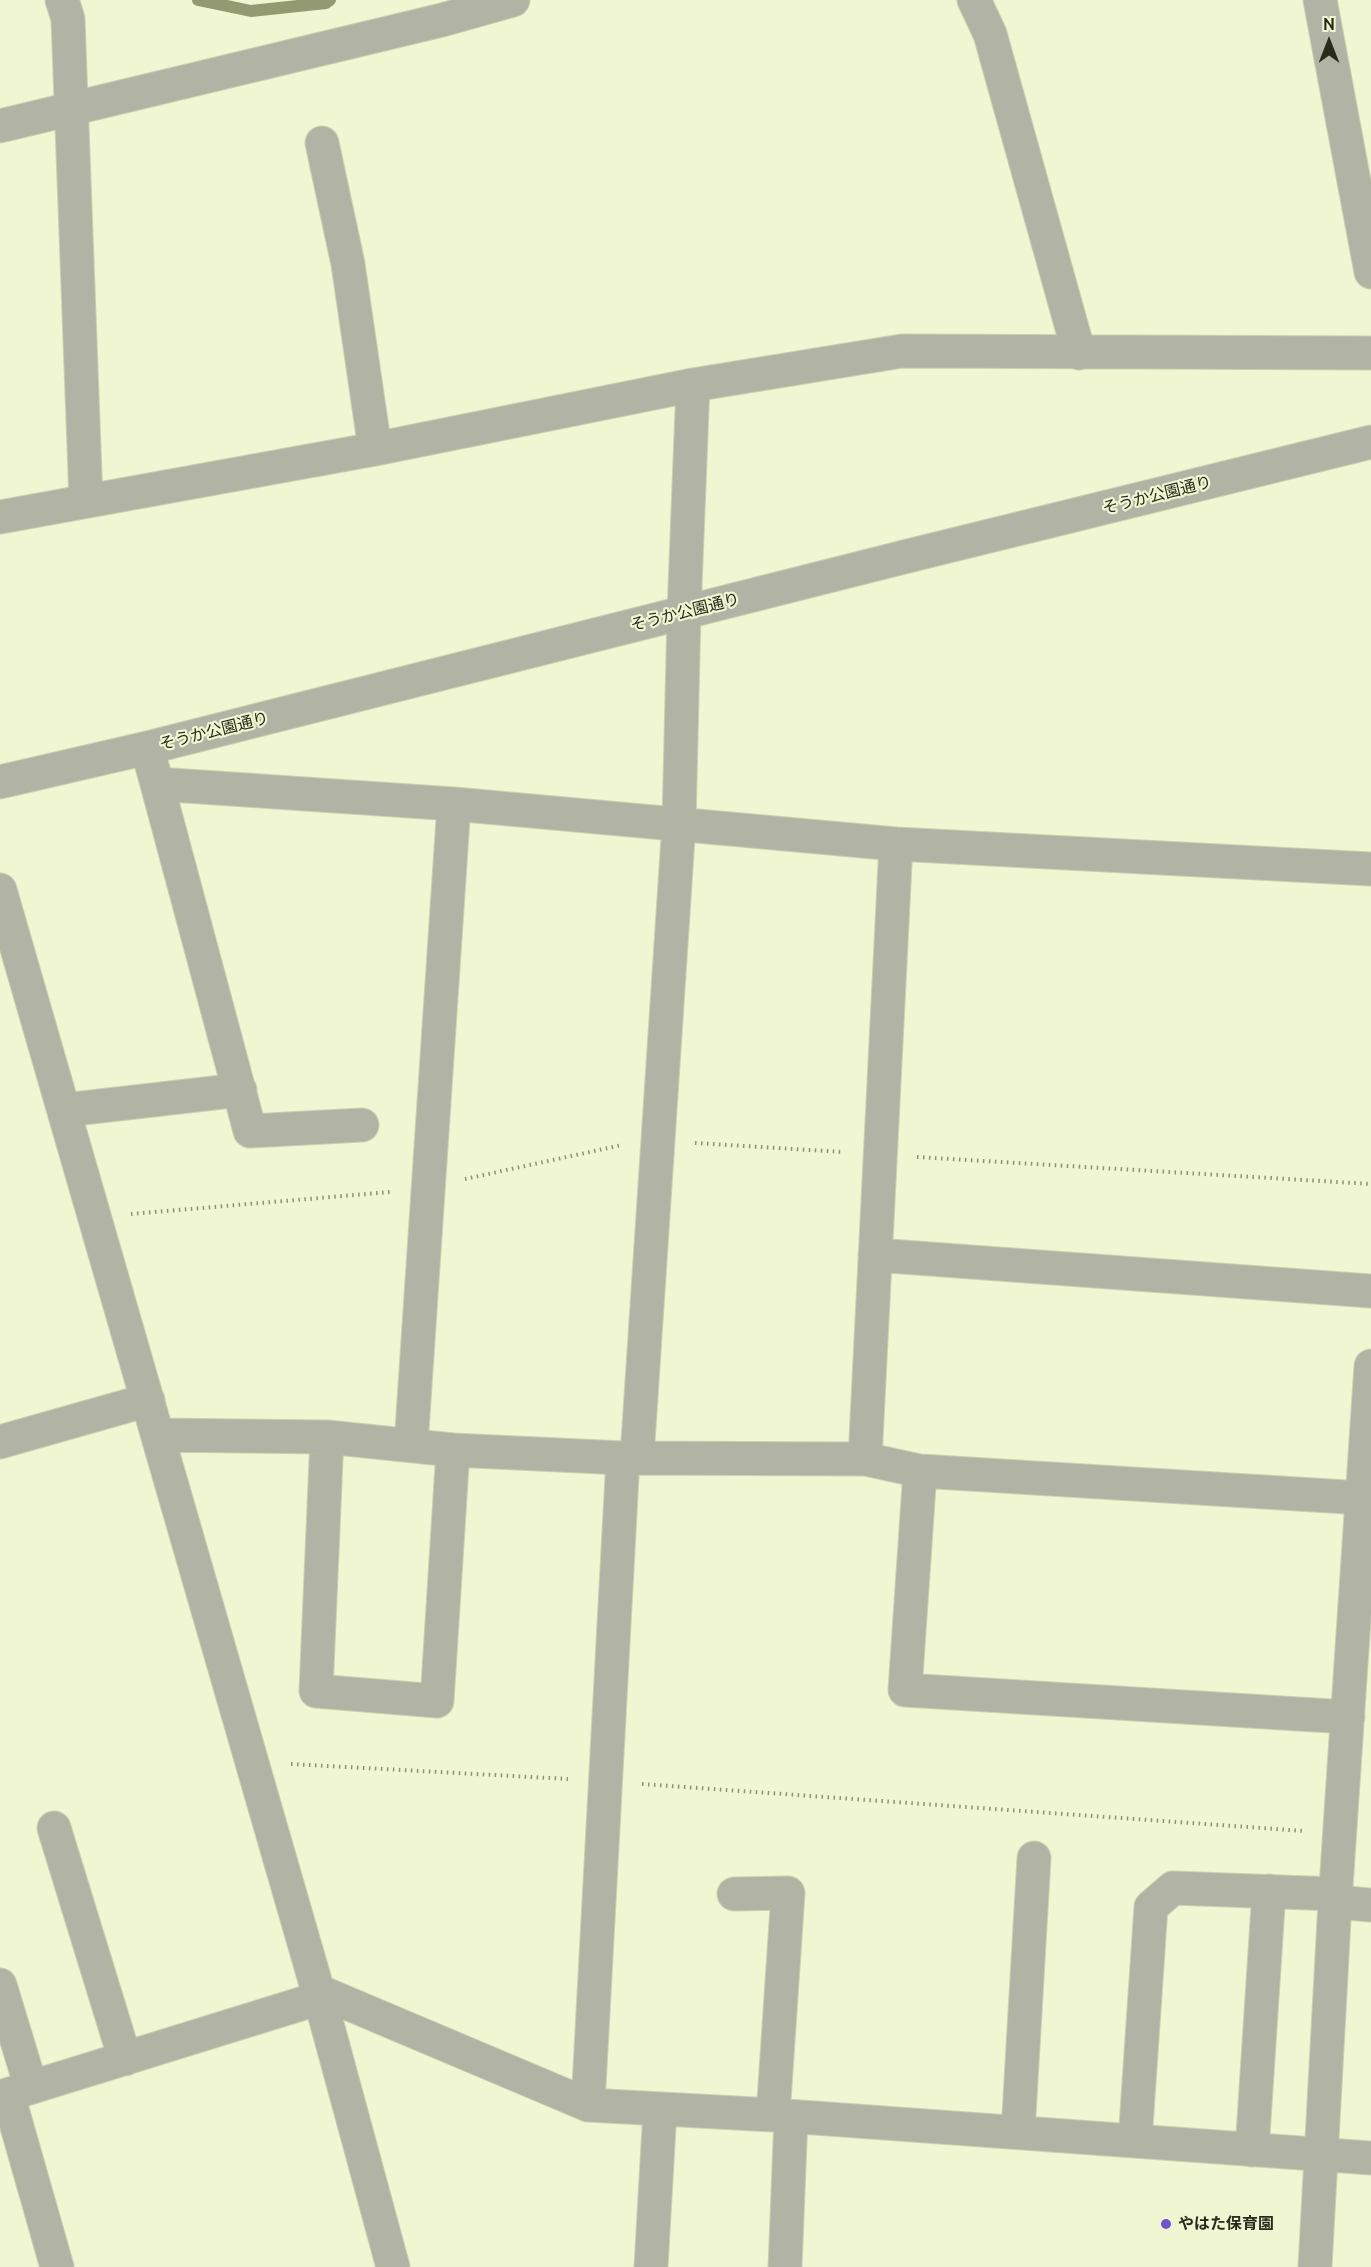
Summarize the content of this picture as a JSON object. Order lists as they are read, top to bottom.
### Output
{
  "streets": {
    "street": ["そうか公園通り"]
  },
  "places": ["やはた保育園"],
  "north": "top"
}
